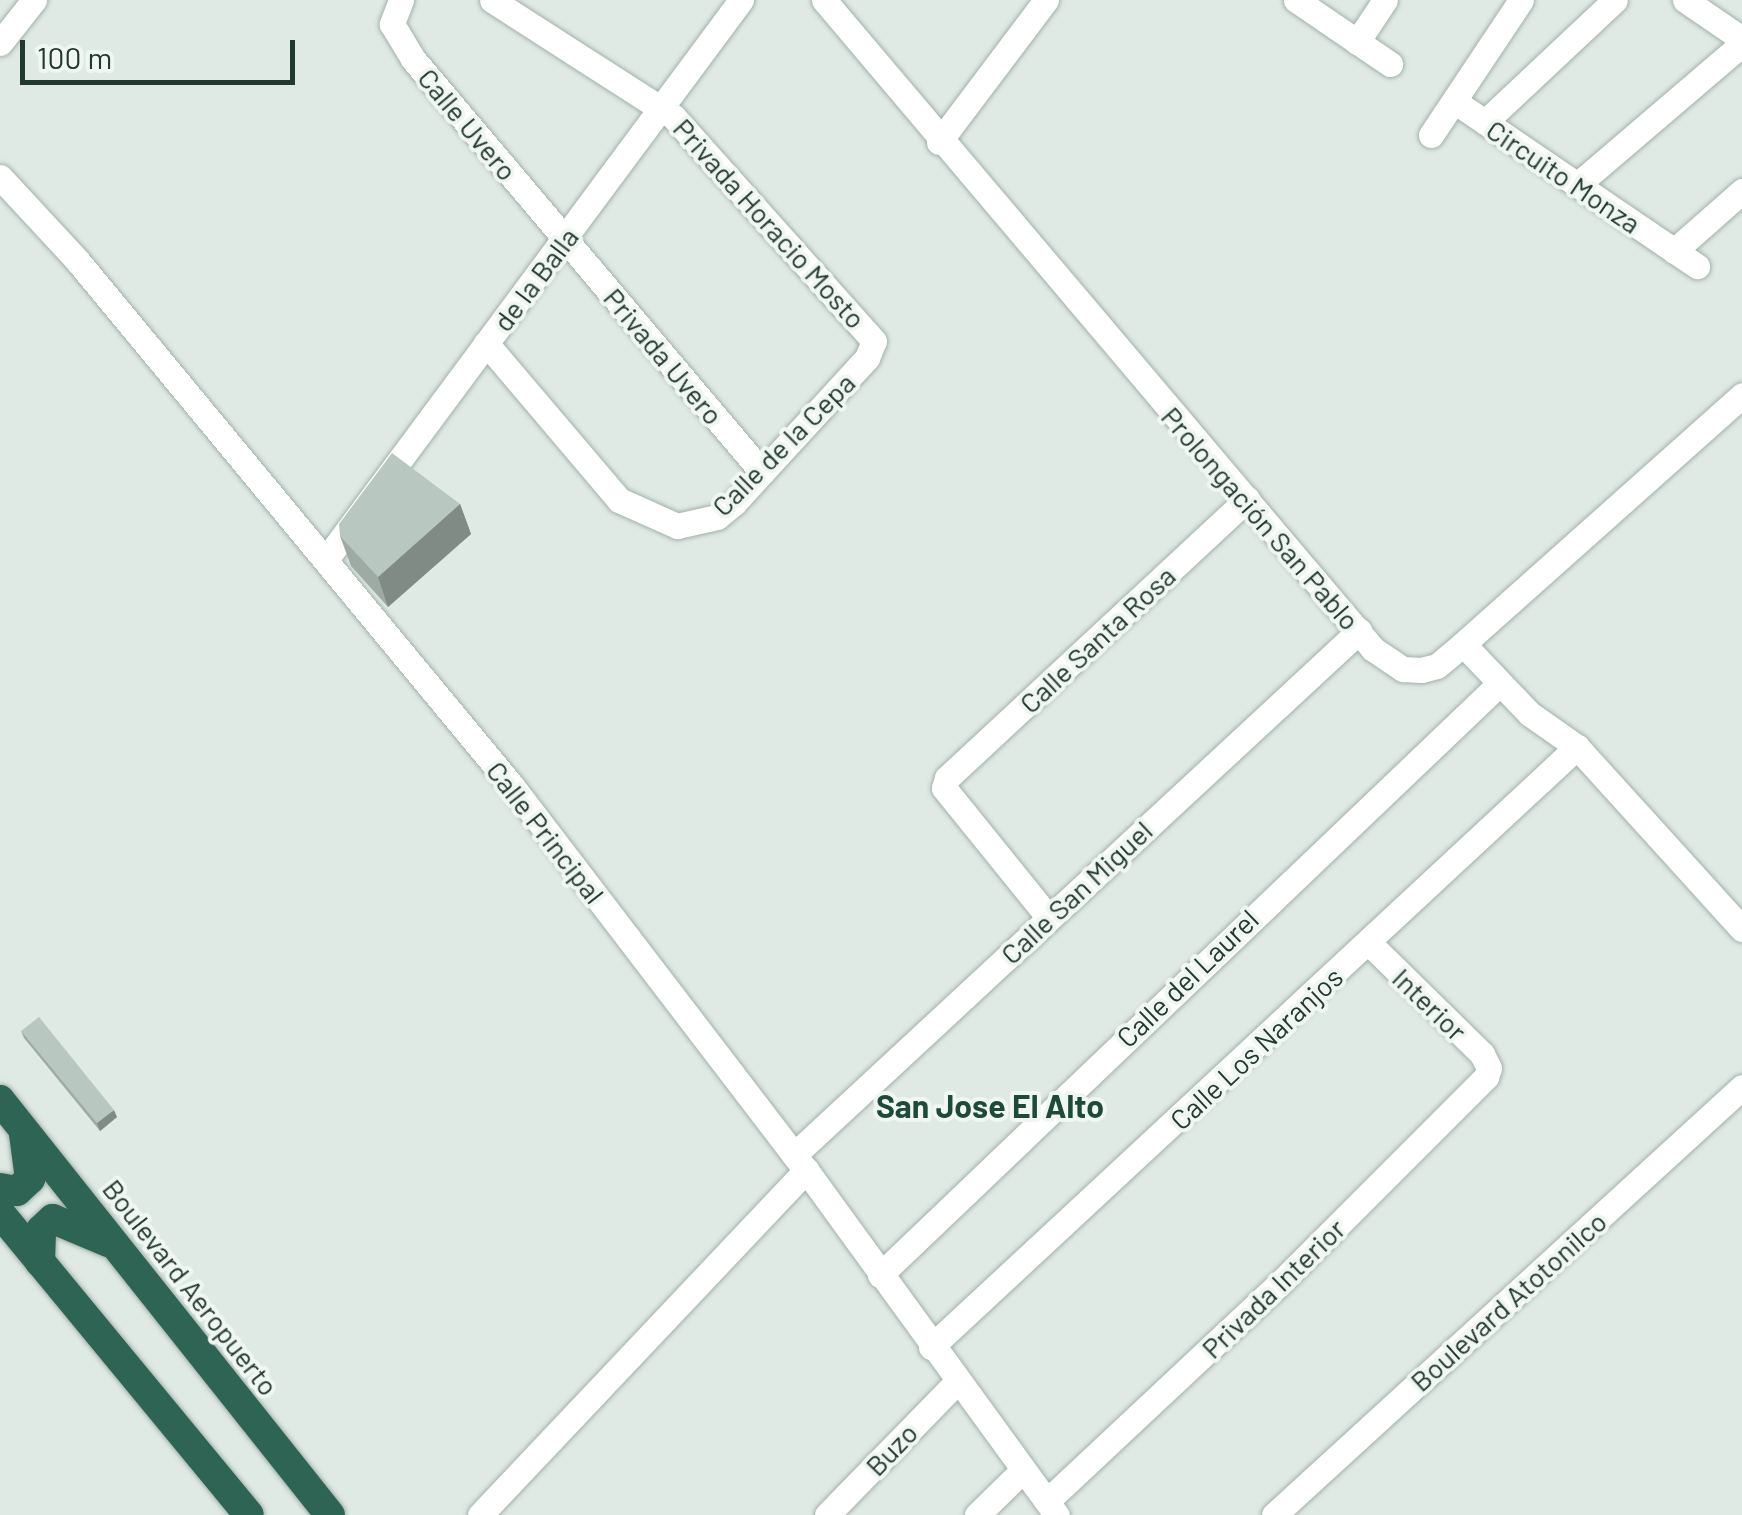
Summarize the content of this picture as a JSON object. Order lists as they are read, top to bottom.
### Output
{
  "streets": {
    "highway": ["Boulevard Aeropuerto"],
    "street": [
      "Calle Uvero",
      "Circuito Monza",
      "Privada Horacio Mosto",
      "de la Balla",
      "Privada Uvero",
      "Calle de la Cepa",
      "Prolongación San Pablo",
      "Calle Santa Rosa",
      "Calle Principal",
      "Calle San Miguel",
      "Calle del Laurel",
      "Interior",
      "Calle Los Naranjos",
      "Privada Interior",
      "Boulevard Atotonilco",
      "Buzo"
    ]
  },
  "crossings": [
    ["Calle Uvero", "de la Balla"],
    ["Calle Uvero", "Privada Uvero"],
    ["Privada Horacio Mosto", "de la Balla"],
    ["Privada Horacio Mosto", "Calle de la Cepa"],
    ["de la Balla", "Privada Uvero"],
    ["de la Balla", "Calle de la Cepa"],
    ["de la Balla", "Calle Principal"],
    ["Privada Uvero", "Calle de la Cepa"],
    ["Prolongación San Pablo", "Calle Santa Rosa"],
    ["Prolongación San Pablo", "Calle San Miguel"],
    ["Calle Santa Rosa", "Calle San Miguel"],
    ["Calle Principal", "Calle San Miguel"],
    ["Calle Principal", "Calle del Laurel"],
    ["Calle Principal", "Calle Los Naranjos"],
    ["Calle Principal", "Privada Interior"],
    ["Calle Principal", "Buzo"],
    ["Interior", "Calle Los Naranjos"],
    ["Interior", "Privada Interior"]
  ],
  "districts": ["San Jose El Alto"],
  "scale_bar": "100 m"
}
